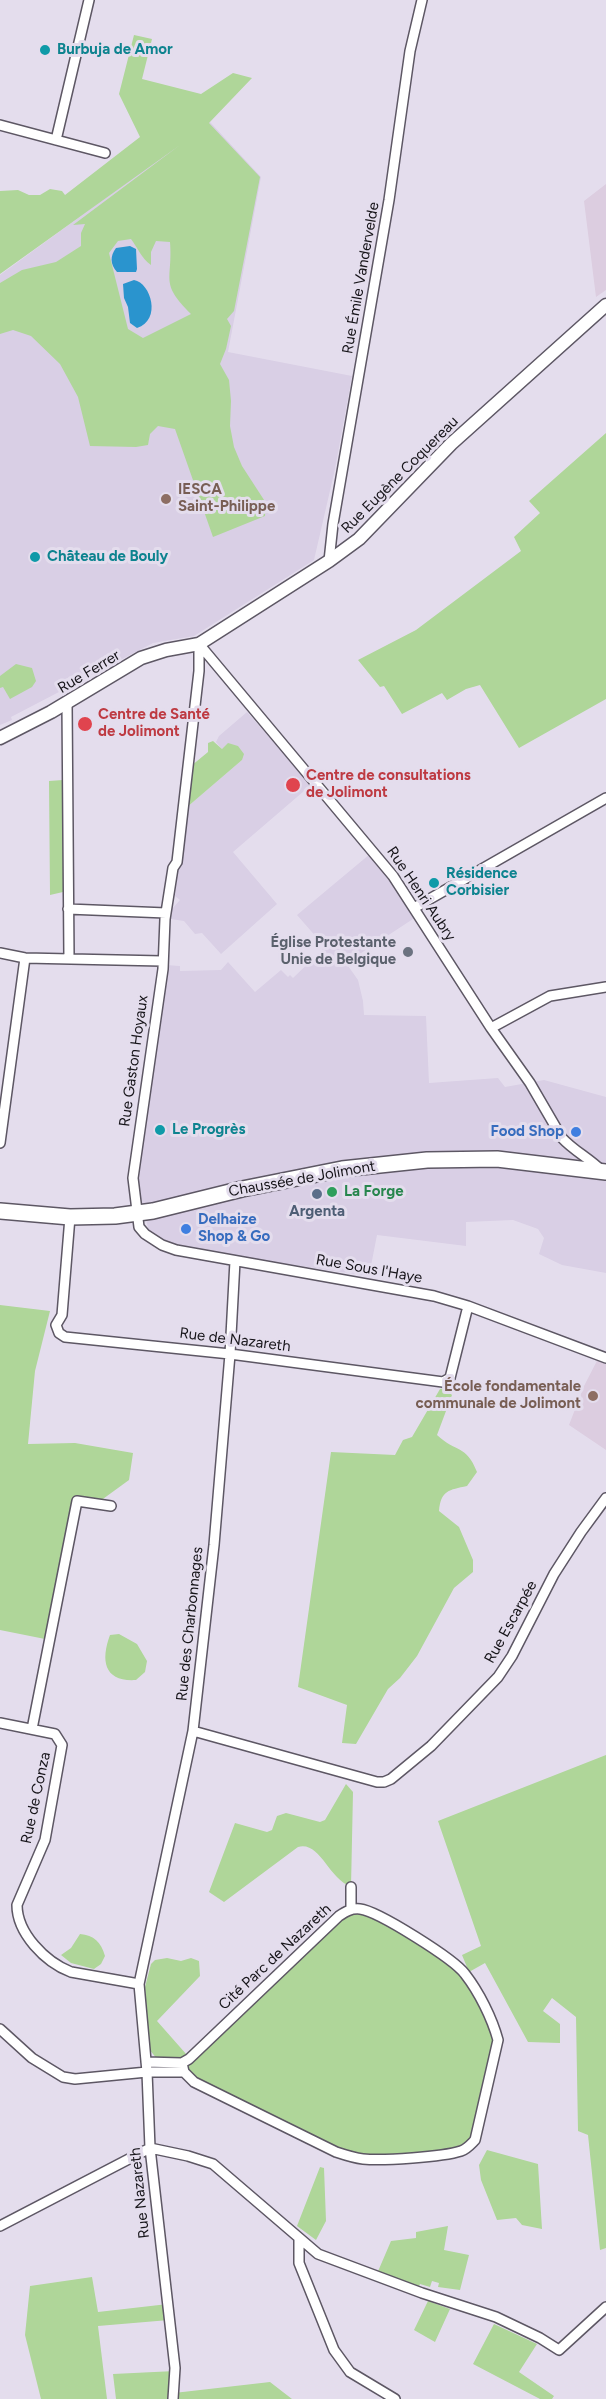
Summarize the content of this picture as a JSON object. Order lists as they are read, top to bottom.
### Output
{
  "streets": {
    "main road": ["Chaussée de Jolimont"],
    "street": [
      "Rue Émile Vandervelde",
      "Rue Eugène Coquereau",
      "Rue Ferrer",
      "Rue Henri Aubry",
      "Rue Gaston Hoyaux",
      "Rue Sous l'Haye",
      "Rue de Nazareth",
      "Rue Escarpée",
      "Rue des Charbonnages",
      "Rue de Conza",
      "Cité Parc de Nazareth",
      "Rue Nazareth"
    ]
  },
  "crossings": [
    ["Rue Émile Vandervelde", "Rue Eugène Coquereau"],
    ["Rue Eugène Coquereau", "Rue Ferrer"],
    ["Rue Eugène Coquereau", "Rue Henri Aubry"],
    ["Rue Eugène Coquereau", "Rue Gaston Hoyaux"],
    ["Rue Ferrer", "Rue Henri Aubry"],
    ["Rue Ferrer", "Rue Gaston Hoyaux"],
    ["Rue Henri Aubry", "Rue Gaston Hoyaux"],
    ["Rue Henri Aubry", "Chaussée de Jolimont"],
    ["Rue Gaston Hoyaux", "Chaussée de Jolimont"],
    ["Rue Gaston Hoyaux", "Rue Sous l'Haye"],
    ["Chaussée de Jolimont", "Rue Sous l'Haye"],
    ["Chaussée de Jolimont", "Rue de Nazareth"],
    ["Rue Sous l'Haye", "Rue de Nazareth"],
    ["Rue Sous l'Haye", "Rue des Charbonnages"],
    ["Rue de Nazareth", "Rue des Charbonnages"],
    ["Rue Escarpée", "Rue des Charbonnages"],
    ["Rue des Charbonnages", "Rue de Conza"],
    ["Rue des Charbonnages", "Rue Nazareth"],
    ["Rue de Conza", "Rue Nazareth"]
  ],
  "places": [
    "Burbuja de Amor",
    "IESCA Saint-Philippe",
    "Château de Bouly",
    "Centre de Santé de Jolimont",
    "Centre de consultations de Jolimont",
    "Résidence Corbisier",
    "Église Protestante Unie de Belgique",
    "Le Progrès",
    "Food Shop",
    "La Forge",
    "Argenta",
    "Delhaize Shop & Go",
    "École fondamentale communale de Jolimont"
  ]
}
